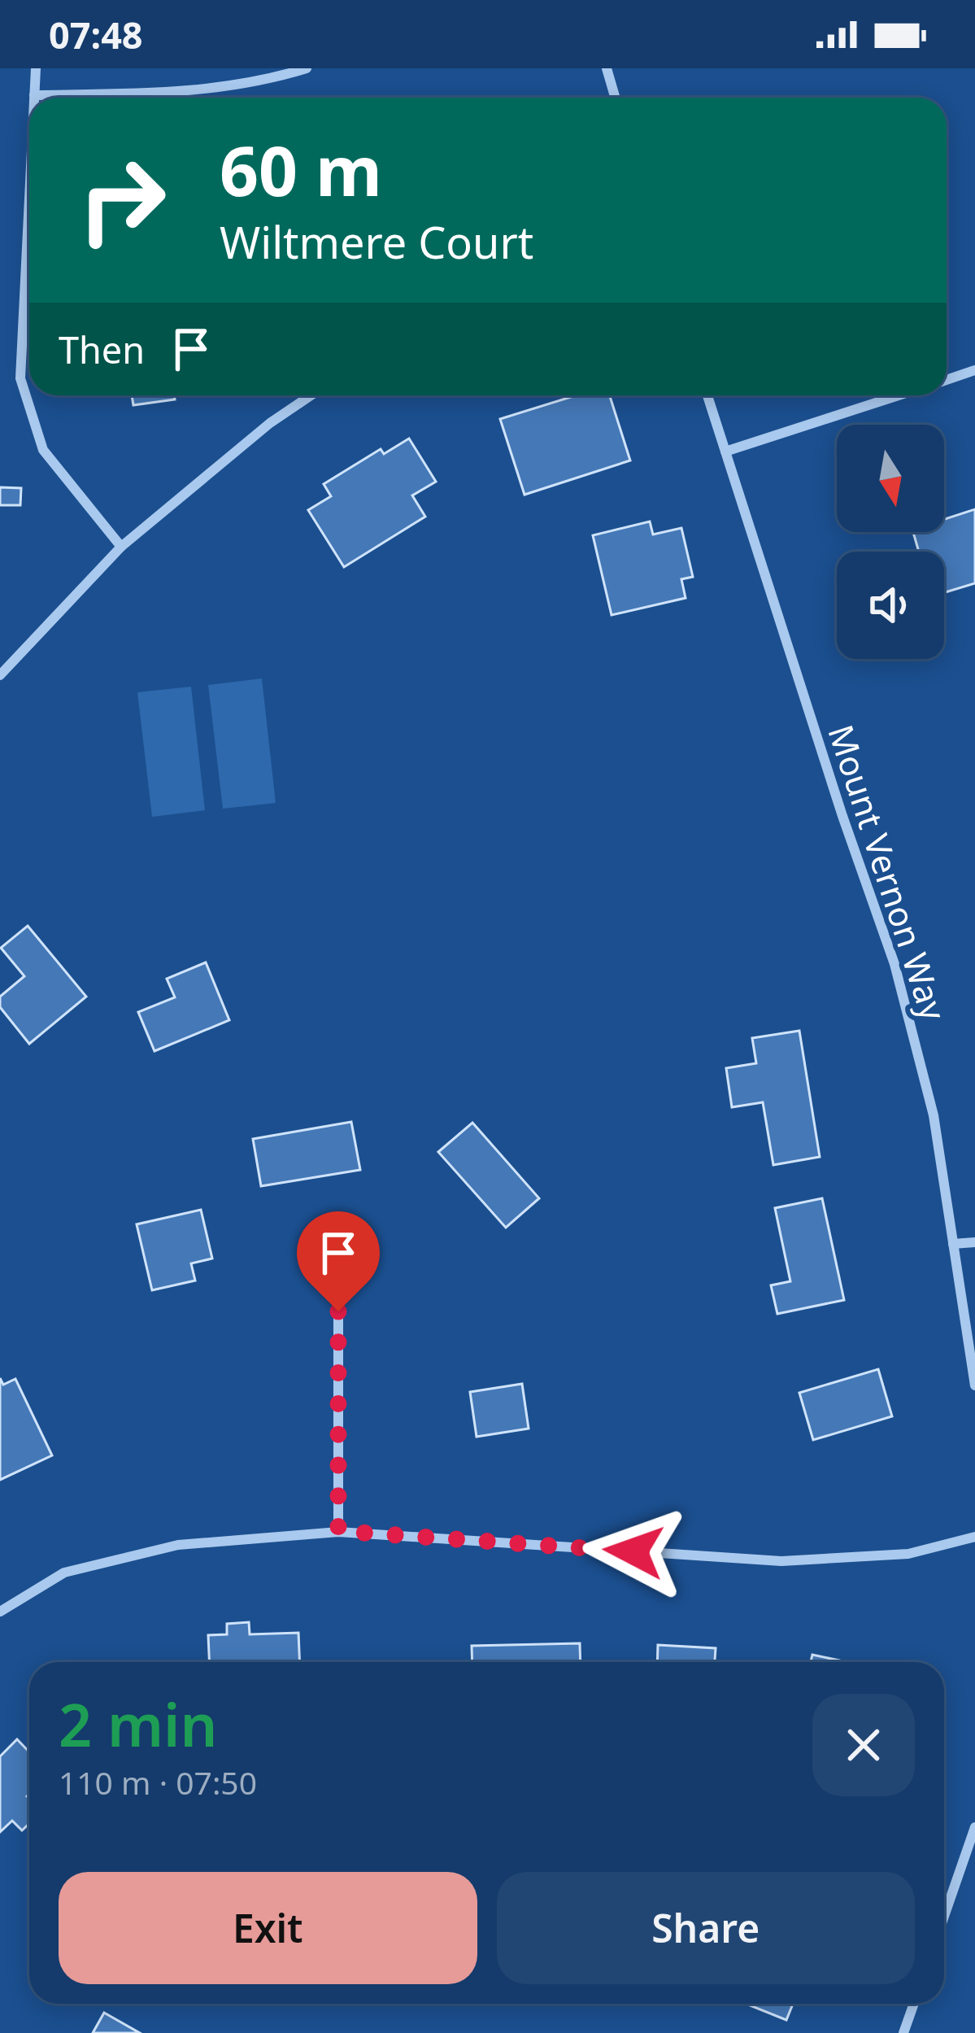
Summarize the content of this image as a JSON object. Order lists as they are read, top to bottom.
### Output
{
  "streets": {
    "street": ["Mount Vernon Way"]
  },
  "north": "bottom",
  "page": {
    "status": "07:48",
    "turn": ["60 m", "Wiltmere Court"],
    "then": "Then",
    "heading": ["2 min", "110 m · 07:50"],
    "buttons": ["Exit", "Share"]
  }
}
